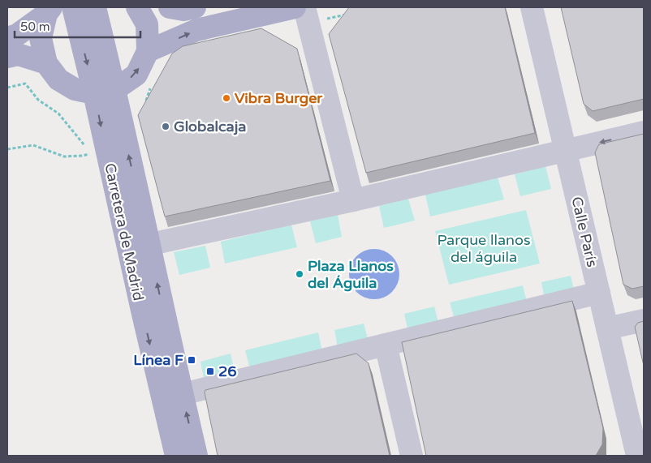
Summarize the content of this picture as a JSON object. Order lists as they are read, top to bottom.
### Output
{
  "streets": {
    "main road": ["Carretera de Madrid"],
    "street": ["Calle París"]
  },
  "parks": ["Parque llanos del águila"],
  "places": {
    "other": ["Vibra Burger", "Globalcaja", "Plaza Llanos del Águila"],
    "transit": ["Línea F", "26"]
  },
  "scale_bar": "50 m"
}
